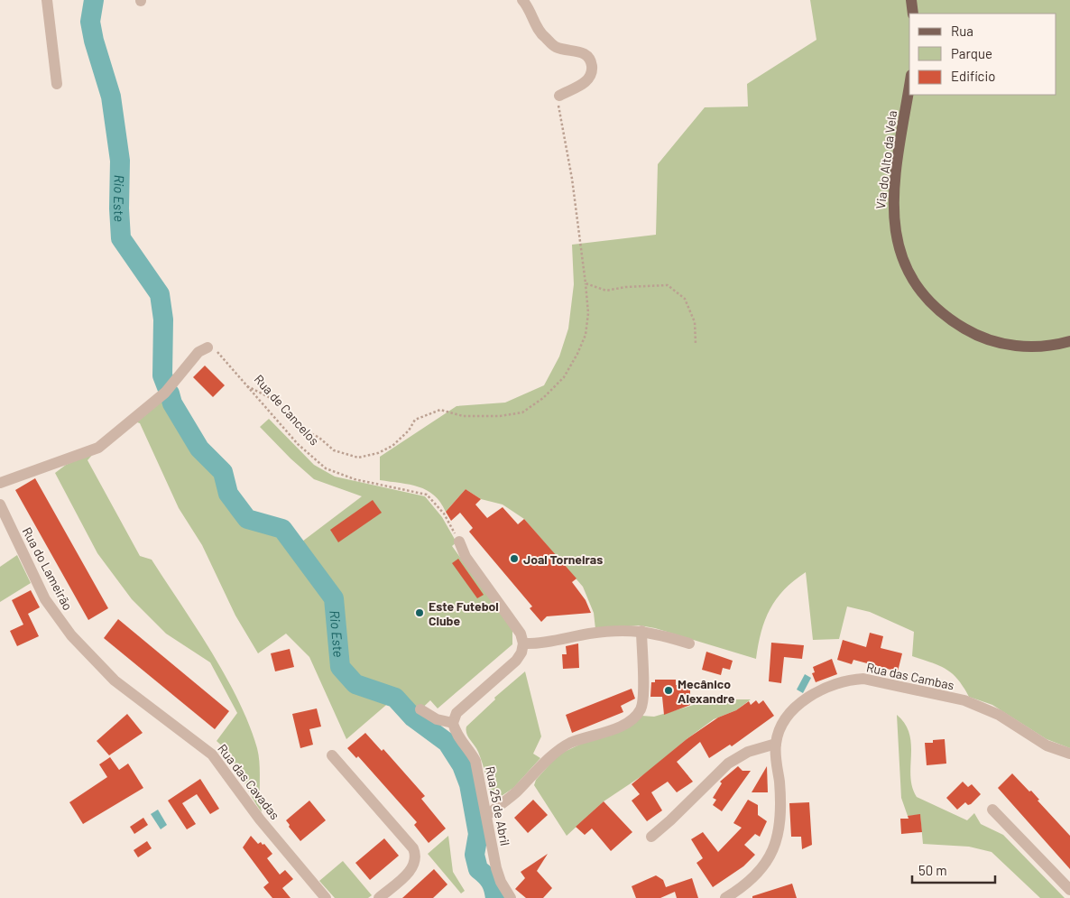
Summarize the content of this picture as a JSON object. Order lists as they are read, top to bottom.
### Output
{
  "streets": {
    "main road": ["Via do Alto da Vela"],
    "street": [
      "Rua do Lameirão",
      "Rua das Cambas",
      "Rua das Cavadas",
      "Rua 25 de Abril"
    ],
    "path": ["Rua de Cancelos"]
  },
  "crossings": [
    ["Rua do Lameirão", "Rua das Cavadas"]
  ],
  "water": ["Rio Este"],
  "places": ["Joal Torneiras", "Este Futebol Clube", "Mecânico Alexandre"],
  "legend": ["Rua", "Parque", "Edifício"],
  "scale_bar": "50 m"
}
